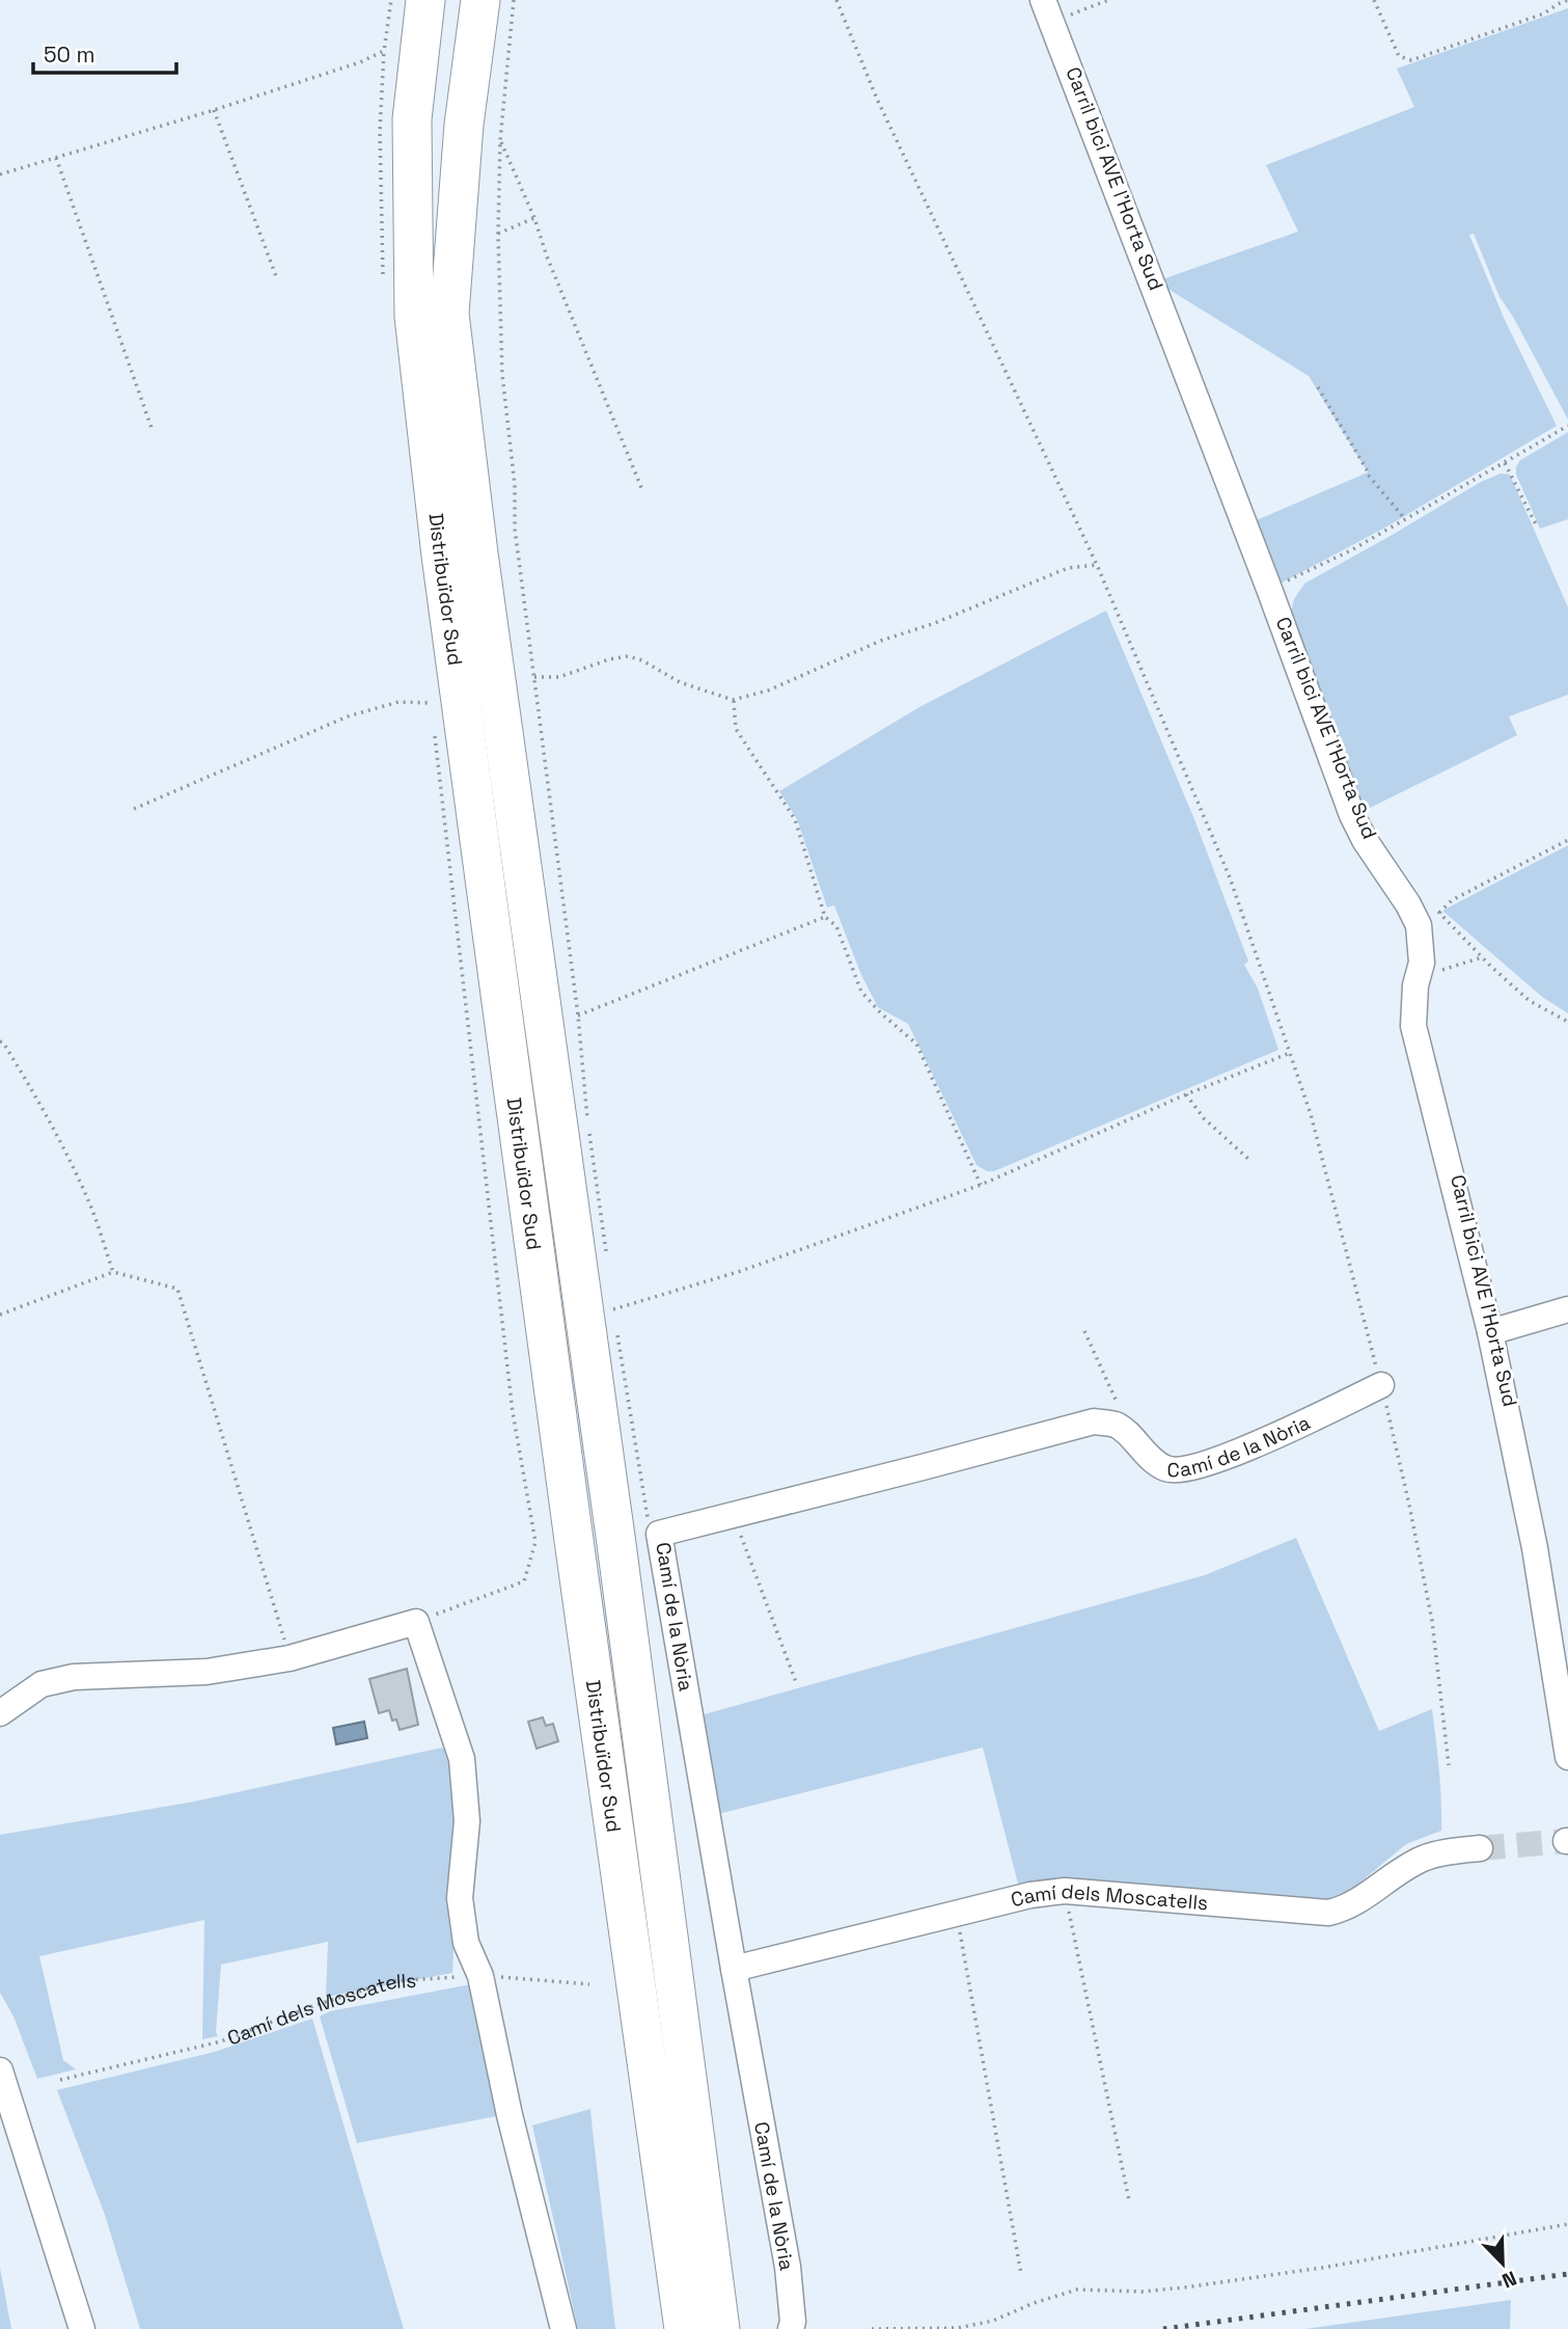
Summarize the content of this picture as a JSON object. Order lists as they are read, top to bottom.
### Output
{
  "streets": {
    "highway": ["Distribuïdor Sud"],
    "street": ["Camí de la Nòria", "Camí dels Moscatells"]
  },
  "crossings": [
    ["Camí de la Nòria", "Camí dels Moscatells"]
  ],
  "scale_bar": "50 m",
  "north": "bottom right"
}
